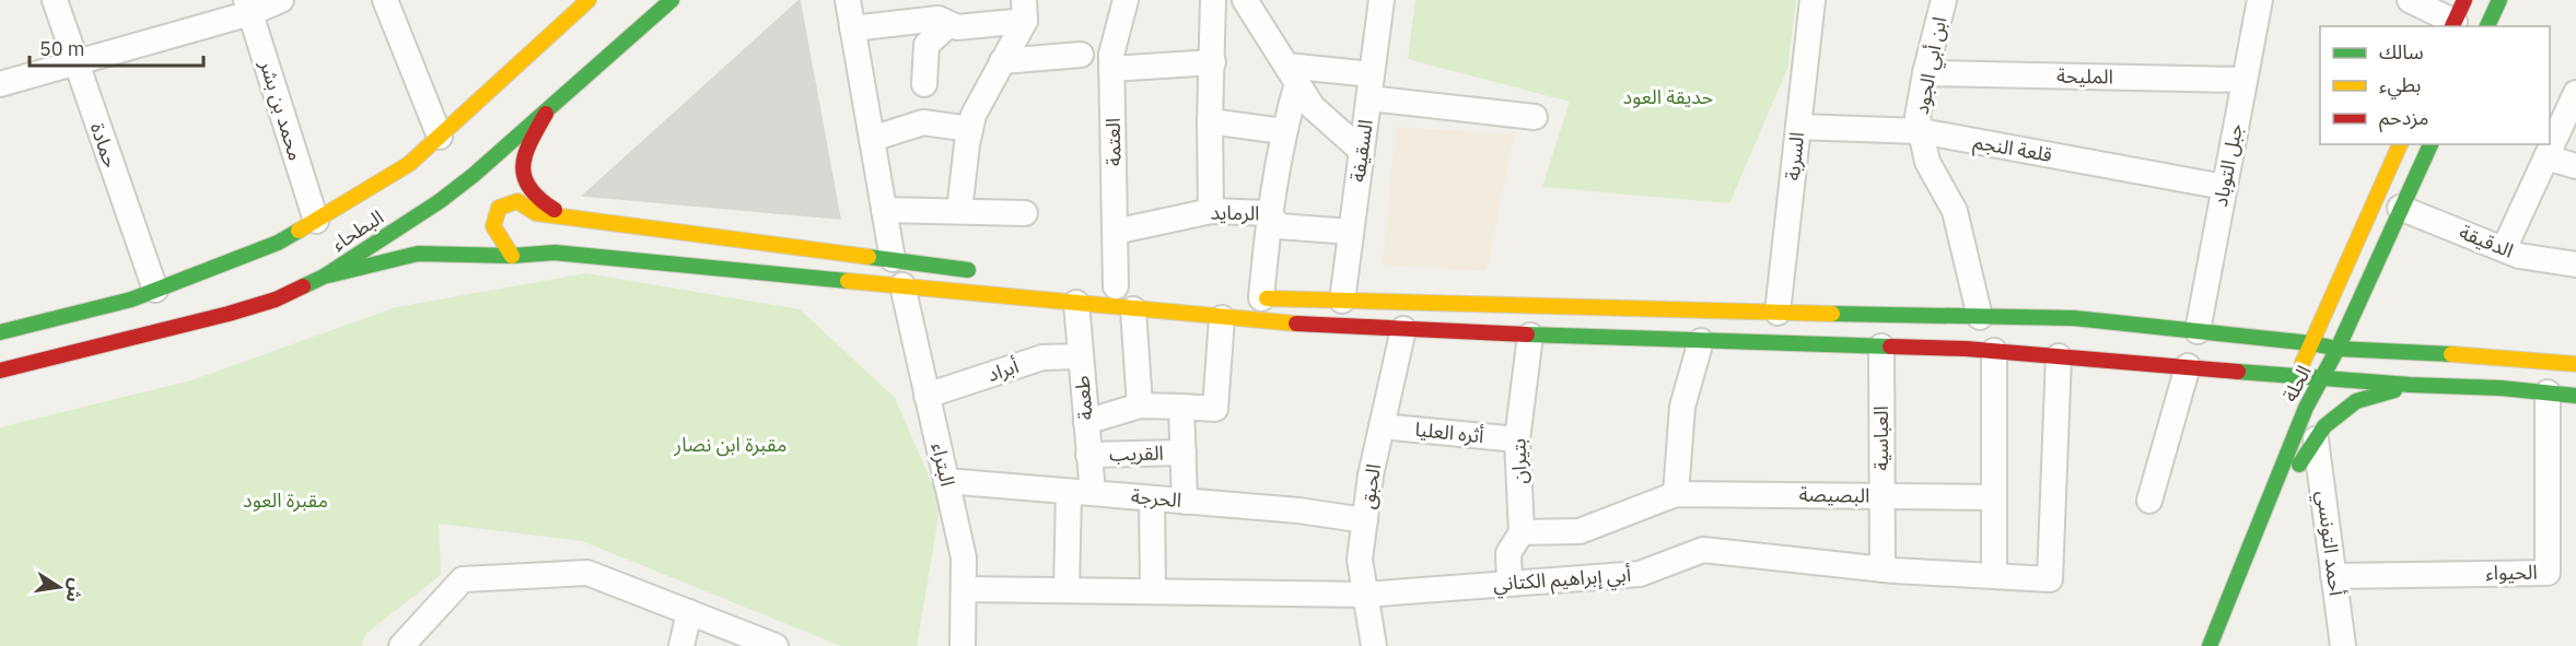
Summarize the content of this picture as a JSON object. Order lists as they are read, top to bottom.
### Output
{
  "streets": {
    "street": [
      "ابن أبي الجود",
      "المليحة",
      "محمد بن بشر",
      "العتمة",
      "حمادة",
      "قلعة النجم",
      "السقيفة",
      "السربة",
      "جبل التوباد",
      "الرمايد",
      "البطحاء",
      "الدقيقة",
      "أبراد",
      "الحلة",
      "طعمة",
      "أثره العليا",
      "العباسية",
      "القريب",
      "بتيران",
      "البتراء",
      "الحبق",
      "البصيصة",
      "الحرجة",
      "أحمد التونسي",
      "الحيواء",
      "أبي إبراهيم الكتاني"
    ]
  },
  "crossings": [
    ["ابن أبي الجود", "المليحة"],
    ["ابن أبي الجود", "قلعة النجم"],
    ["المليحة", "جبل التوباد"],
    ["محمد بن بشر", "البطحاء"],
    ["العتمة", "الرمايد"],
    ["حمادة", "البطحاء"],
    ["قلعة النجم", "السربة"],
    ["قلعة النجم", "جبل التوباد"],
    ["السقيفة", "الرمايد"],
    ["الدقيقة", "الحلة"],
    ["أبراد", "طعمة"],
    ["أبراد", "البتراء"],
    ["طعمة", "القريب"],
    ["طعمة", "الحرجة"],
    ["طعمة", "أبي إبراهيم الكتاني"],
    ["أثره العليا", "بتيران"],
    ["أثره العليا", "الحبق"],
    ["العباسية", "البصيصة"],
    ["العباسية", "أبي إبراهيم الكتاني"],
    ["بتيران", "البصيصة"],
    ["بتيران", "أبي إبراهيم الكتاني"],
    ["البتراء", "الحرجة"],
    ["البتراء", "أبي إبراهيم الكتاني"],
    ["الحبق", "الحرجة"],
    ["الحبق", "أبي إبراهيم الكتاني"],
    ["أحمد التونسي", "الحيواء"]
  ],
  "parks": ["حديقة العود", "مقبرة ابن نصار", "مقبرة العود"],
  "legend": ["سالك", "بطيء", "مزدحم"],
  "scale_bar": "50 m",
  "north": "right"
}
